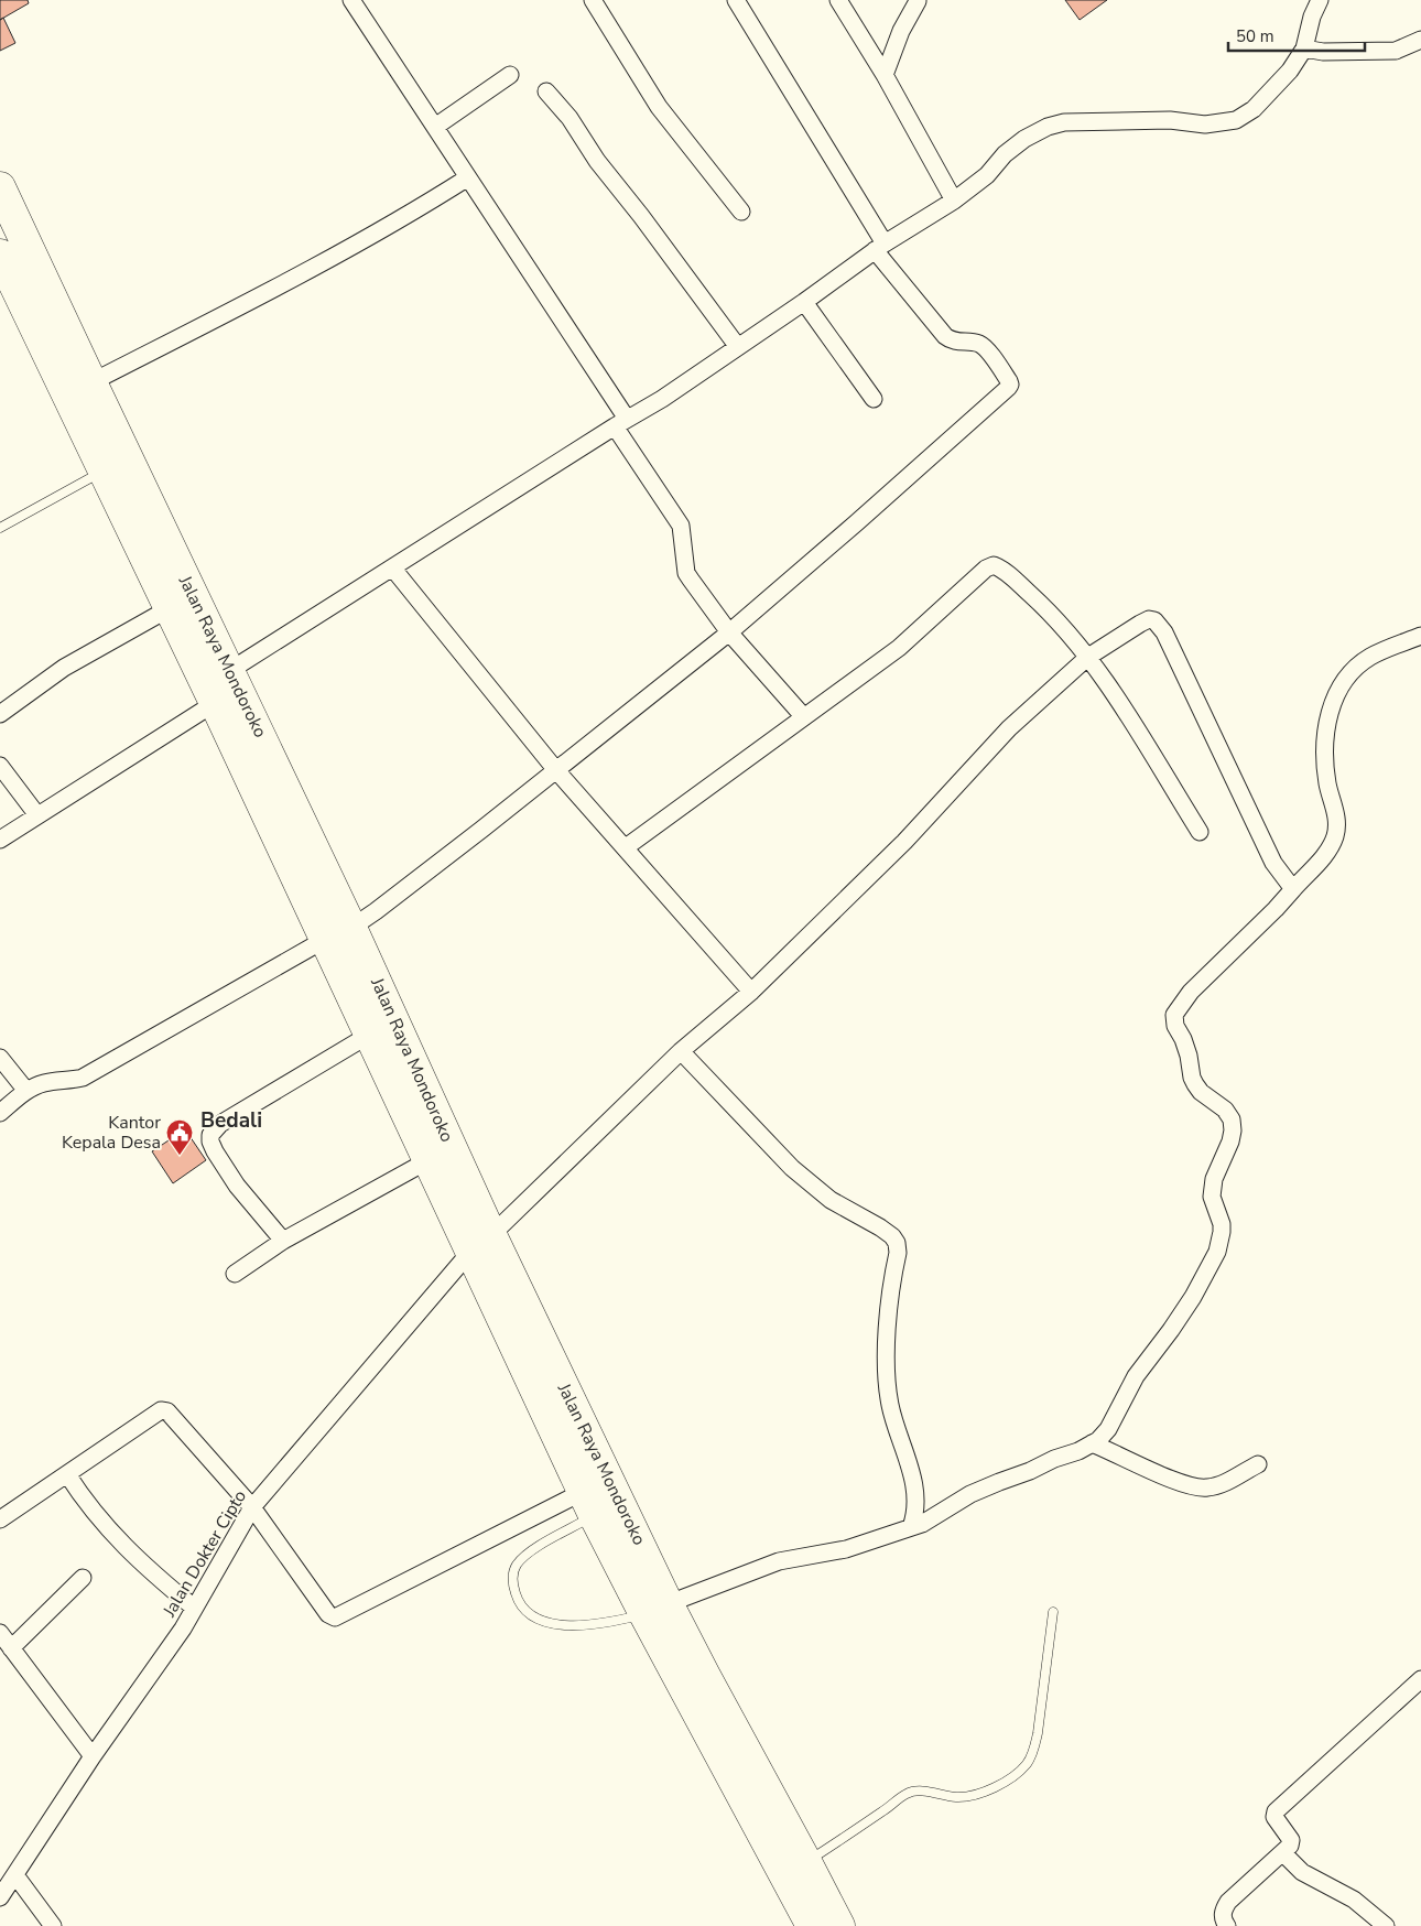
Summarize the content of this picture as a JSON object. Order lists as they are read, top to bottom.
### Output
{
  "streets": {
    "highway": ["Jalan Raya Mondoroko"],
    "street": ["Jalan Dokter Cipto"]
  },
  "crossings": [
    ["Jalan Raya Mondoroko", "Jalan Dokter Cipto"]
  ],
  "districts": ["Bedali"],
  "places": {
    "public building": ["Kantor Kepala Desa"]
  },
  "scale_bar": "50 m"
}
